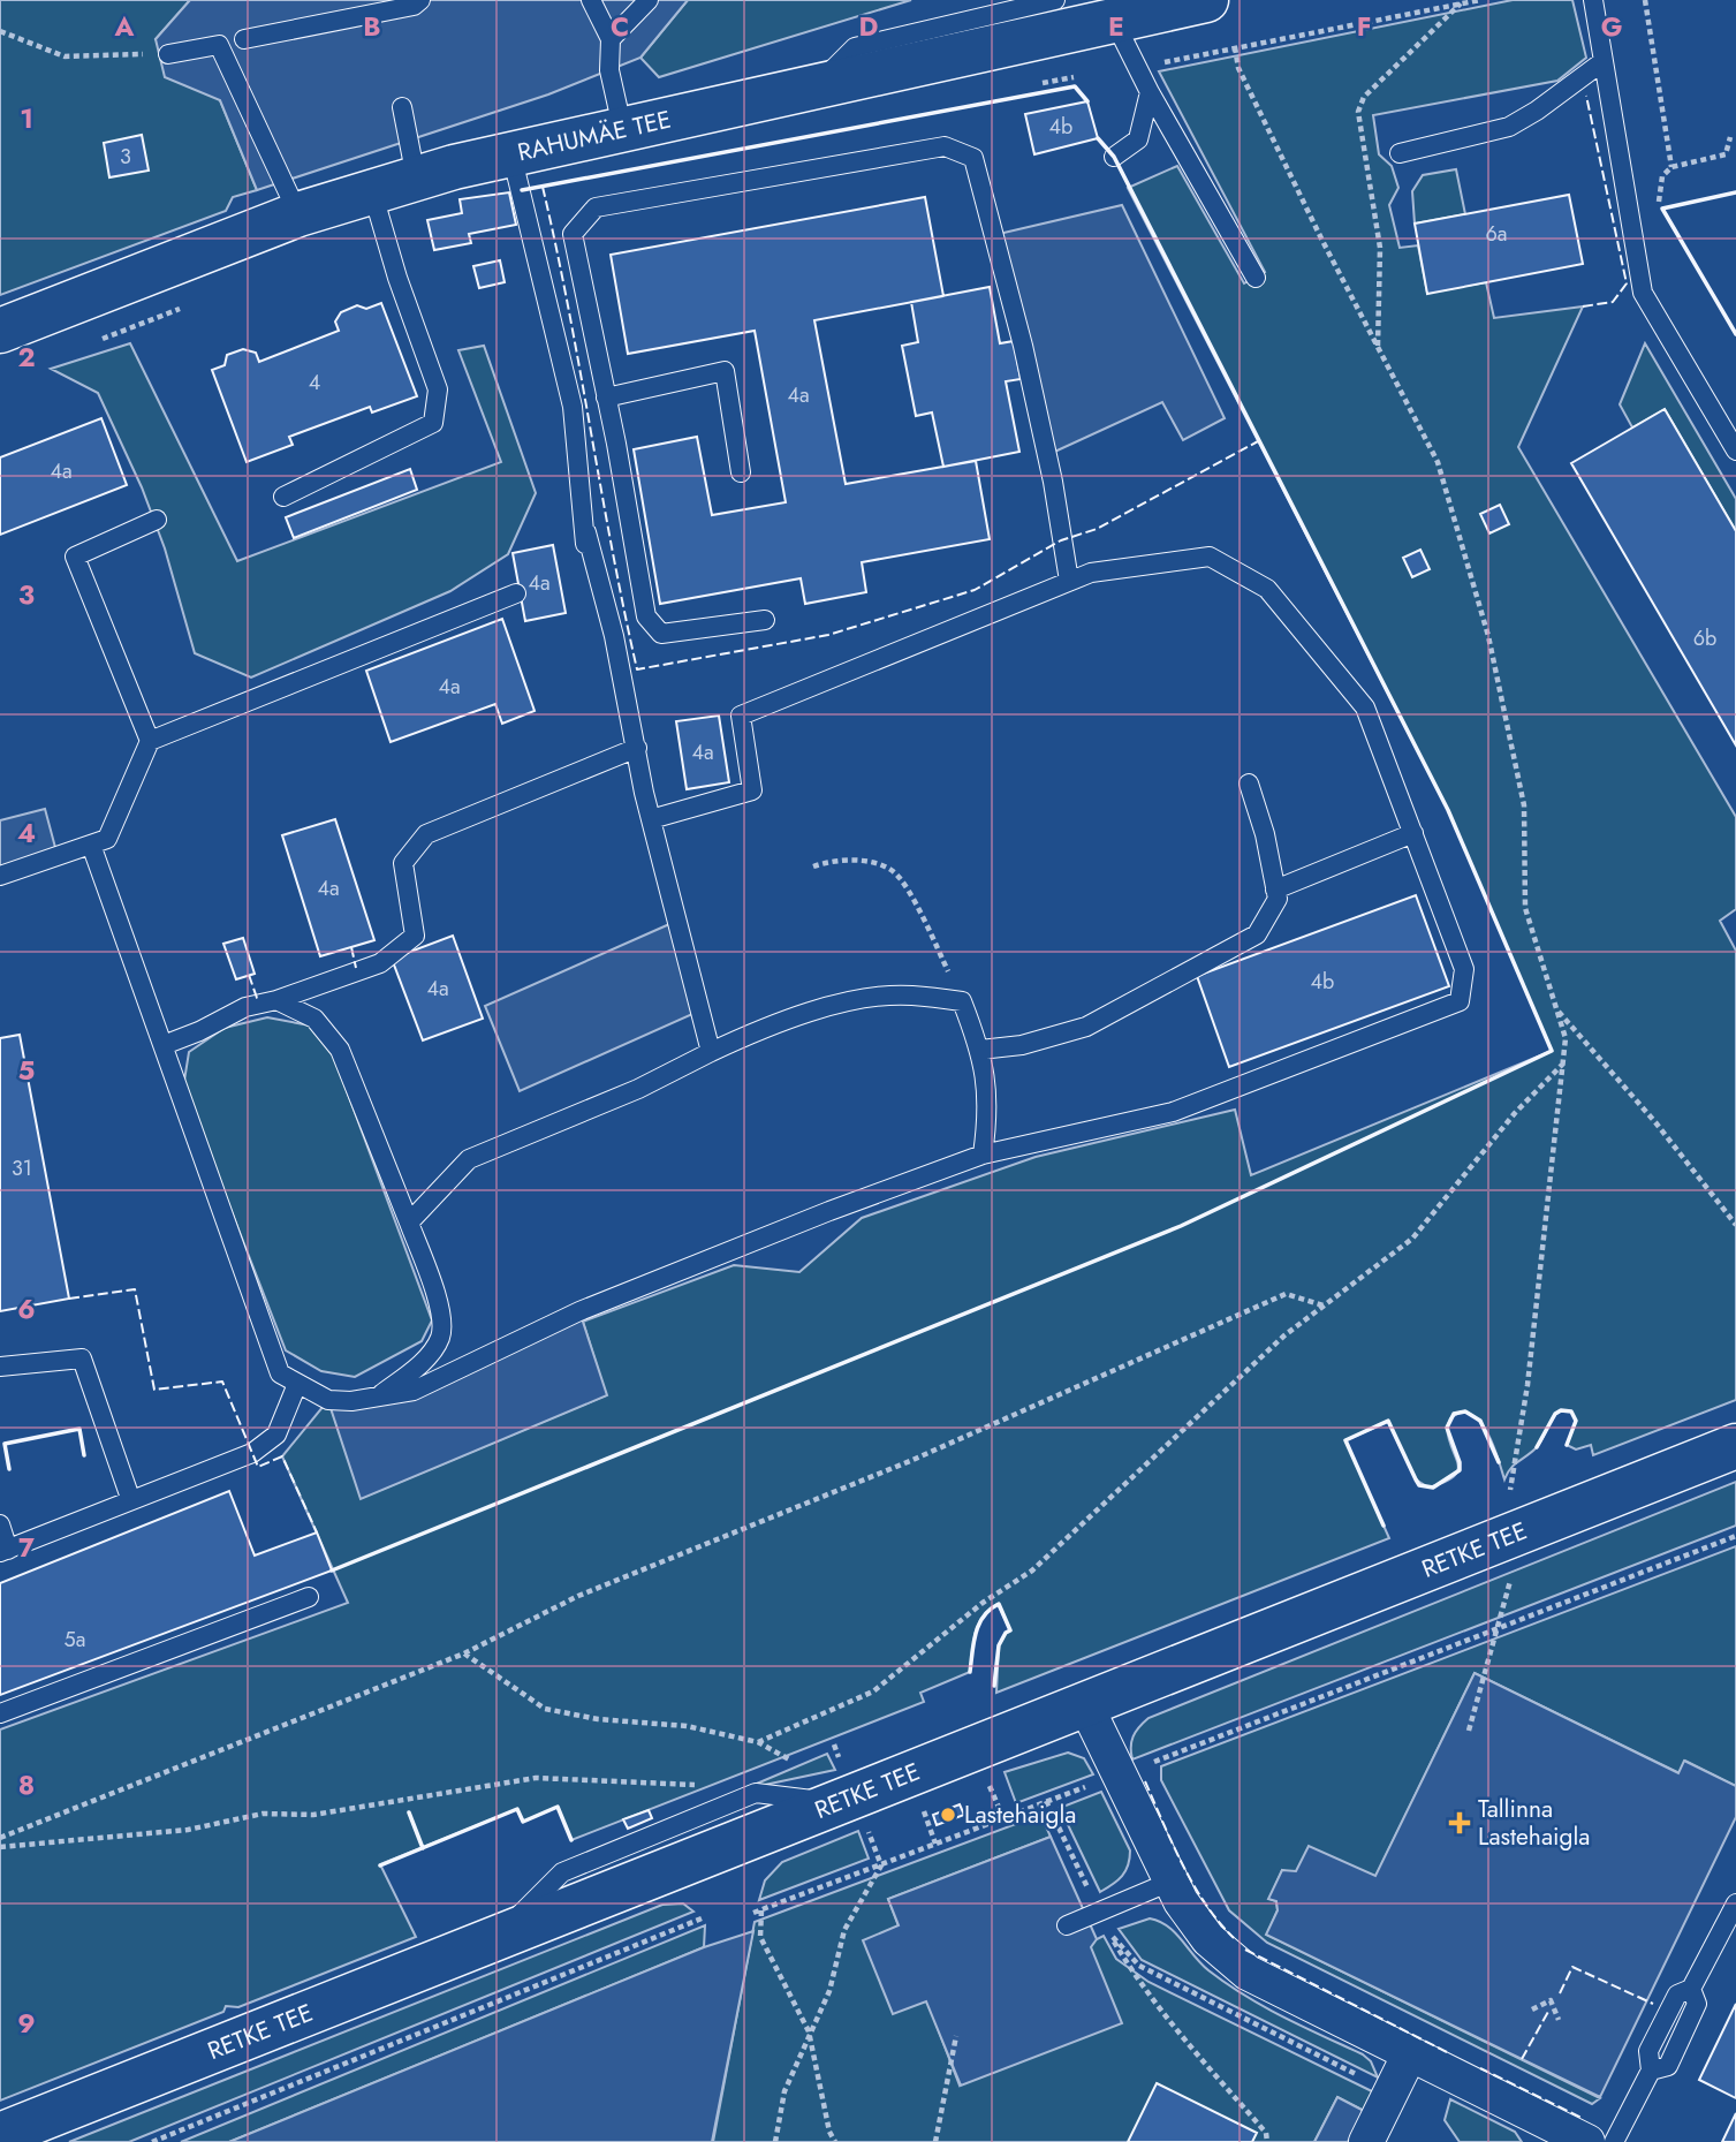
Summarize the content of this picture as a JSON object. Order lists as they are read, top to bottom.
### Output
{
  "streets": {
    "street": ["RAHUMÄE TEE", "RETKE TEE"]
  },
  "places": {
    "other": ["Lastehaigla"],
    "health": ["Tallinna Lastehaigla"]
  },
  "house_numbers": [
    "4b",
    "3",
    "6a",
    "4",
    "4a",
    "4a",
    "4a",
    "6b",
    "4a",
    "4a",
    "4a",
    "4b",
    "4a",
    "31",
    "5a"
  ],
  "grid": {
    "columns": [
      "A",
      "B",
      "C",
      "D",
      "E",
      "F",
      "G"
    ],
    "rows": [
      "1",
      "2",
      "3",
      "4",
      "5",
      "6",
      "7",
      "8",
      "9"
    ]
  }
}
